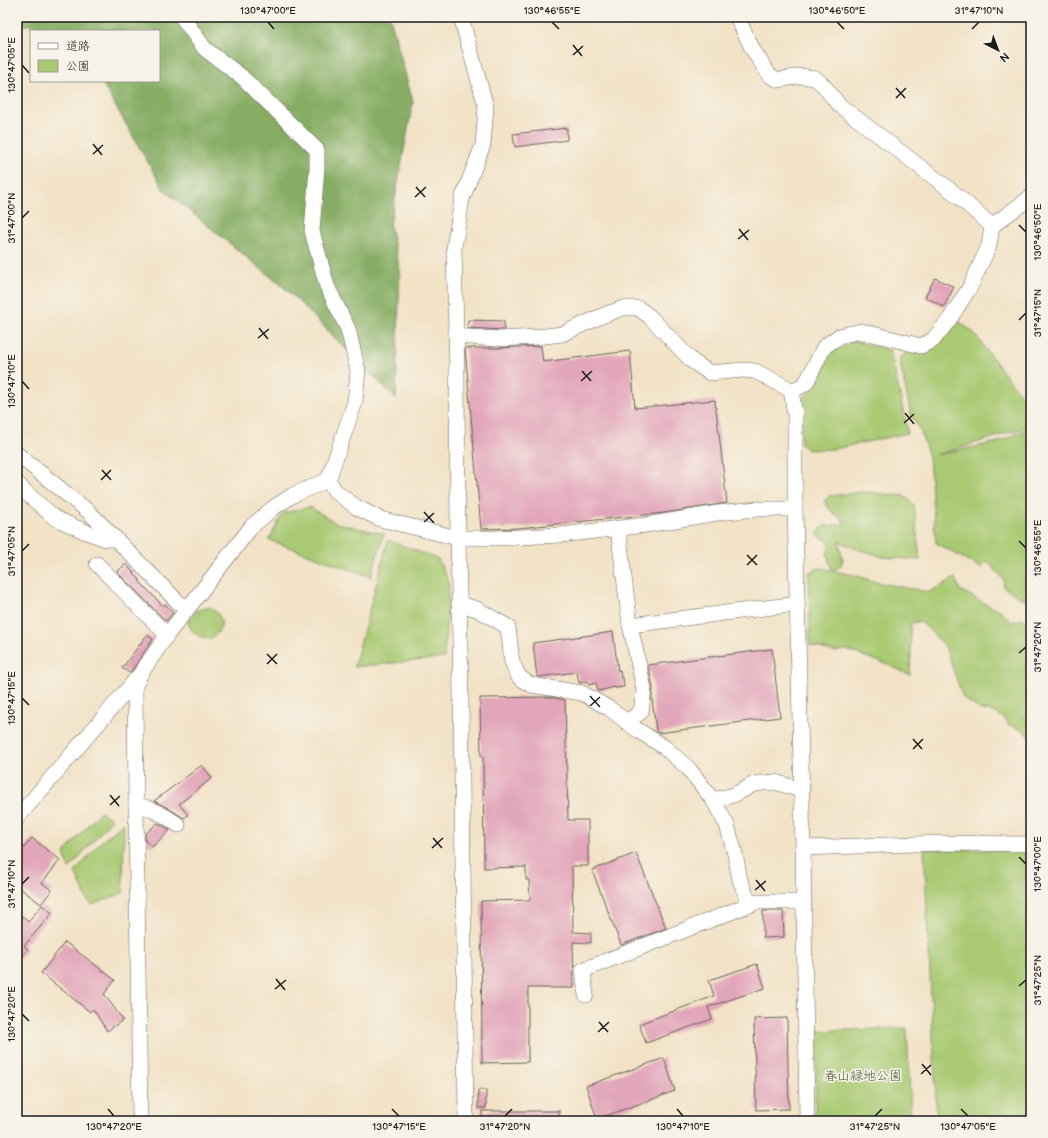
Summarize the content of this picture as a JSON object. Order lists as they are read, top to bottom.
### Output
{
  "parks": ["春山緑地公園"],
  "legend": ["道路", "公園"],
  "north": "bottom right",
  "coordinates": [
    "130°47'00\"E",
    "130°46'55\"E",
    "130°46'50\"E",
    "31°47'10\"N",
    "130°47'05\"E",
    "31°47'00\"N",
    "31°47'15\"N",
    "130°47'10\"E",
    "31°47'05\"N",
    "31°47'20\"N",
    "130°47'15\"E",
    "31°47'25\"N",
    "130°47'20\"E"
  ]
}
